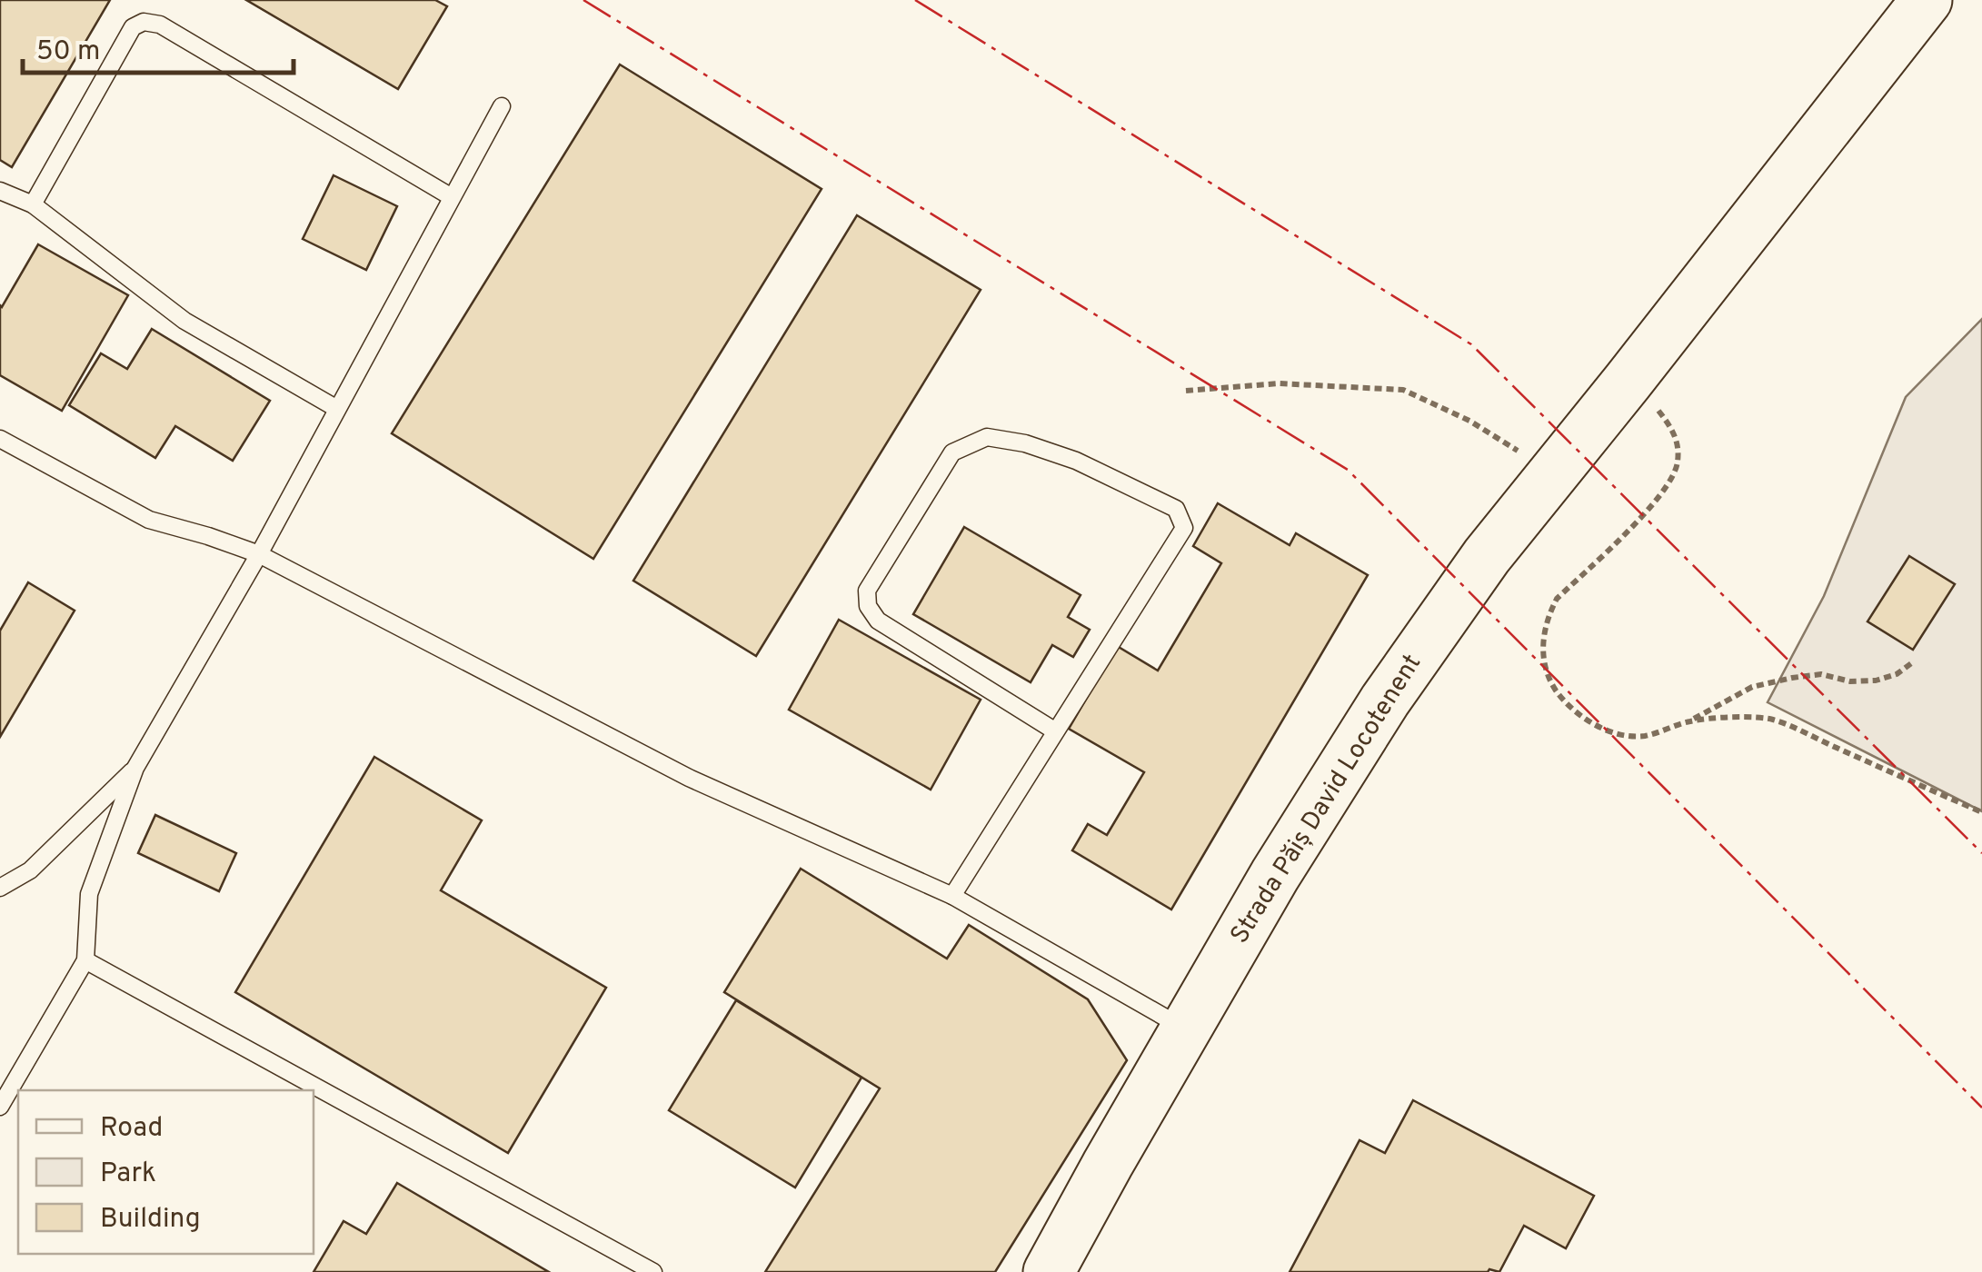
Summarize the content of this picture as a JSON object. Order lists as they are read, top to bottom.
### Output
{
  "streets": {
    "main road": ["Strada Păiș David Locotenent"]
  },
  "legend": ["Road", "Park", "Building"],
  "scale_bar": "50 m"
}
